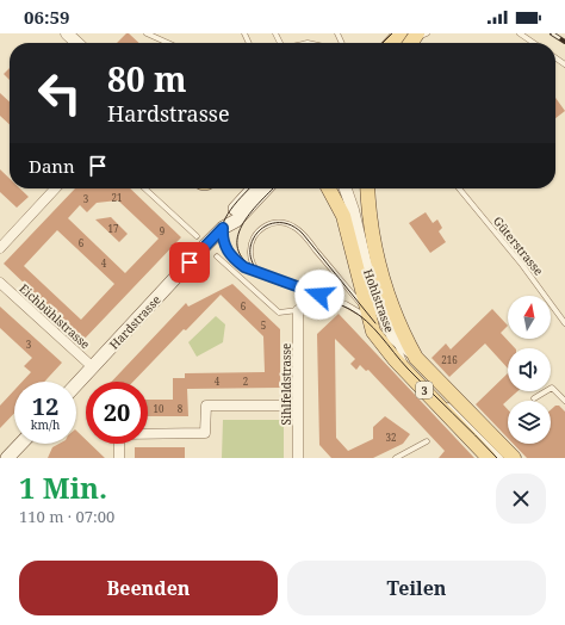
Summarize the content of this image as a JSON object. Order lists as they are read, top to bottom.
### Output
{
  "streets": {
    "main road": ["Hohlstrasse", "Hardstrasse", "3"],
    "street": ["Eichbühlstrasse", "Sihlfeldstrasse"],
    "lane": ["Güterstrasse"]
  },
  "crossings": [
    ["Hohlstrasse", "3"],
    ["Eichbühlstrasse", "Hardstrasse"]
  ],
  "house_numbers": [
    "21",
    "3",
    "17",
    "9",
    "6",
    "4",
    "6",
    "5",
    "3",
    "216",
    "4",
    "2",
    "10",
    "8",
    "32"
  ],
  "north": "top",
  "page": {
    "status": "06:59",
    "turn": ["80 m", "Hardstrasse"],
    "then": "Dann",
    "speed": "12 km/h",
    "limit": "20",
    "heading": ["1 Min.", "110 m · 07:00"],
    "buttons": ["Beenden", "Teilen"]
  }
}
